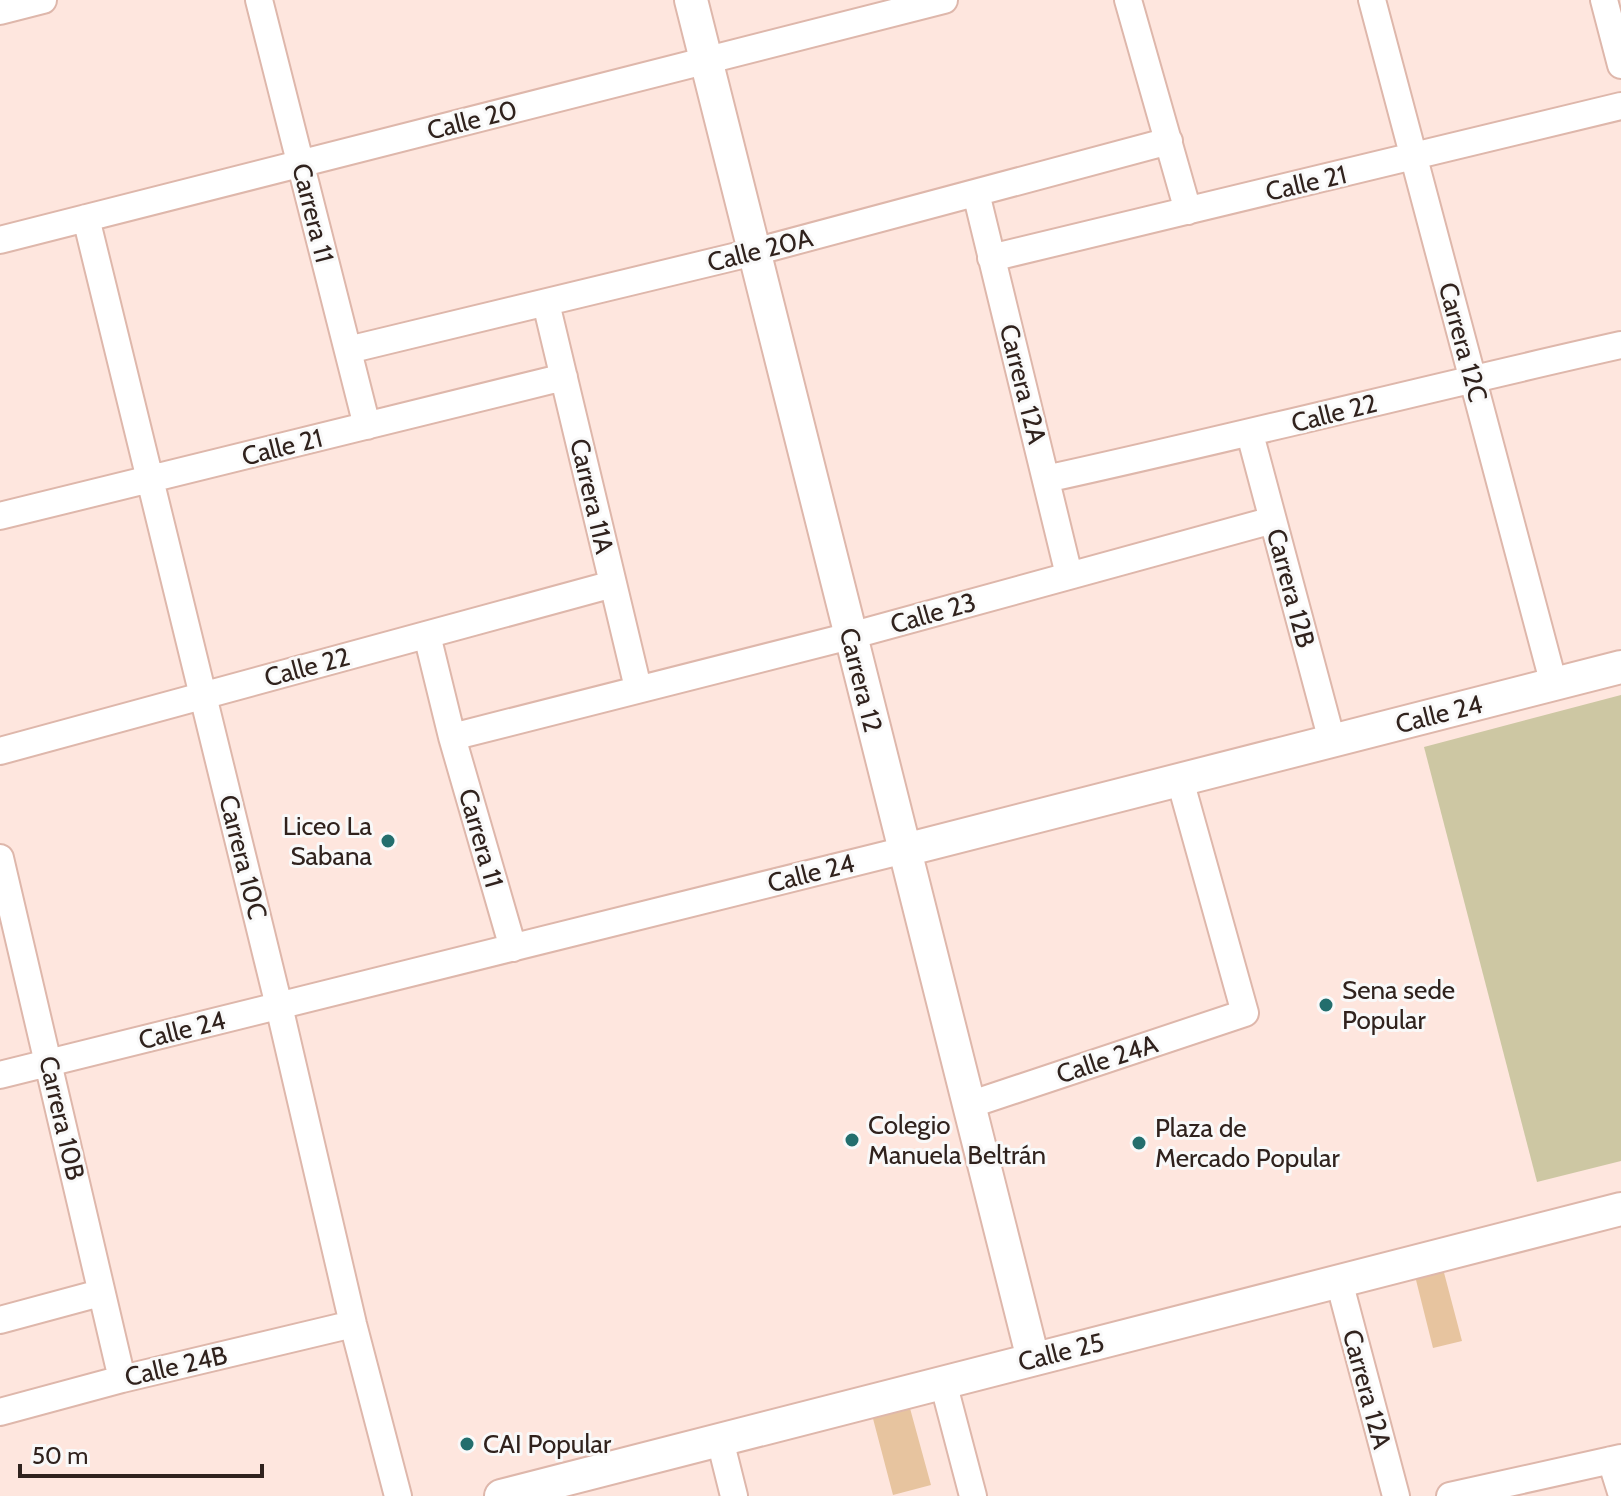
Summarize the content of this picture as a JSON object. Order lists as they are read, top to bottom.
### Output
{
  "streets": {
    "street": [
      "Calle 20",
      "Calle 21",
      "Carrera 11",
      "Calle 20A",
      "Carrera 12C",
      "Carrera 12A",
      "Calle 22",
      "Carrera 11A",
      "Carrera 12B",
      "Calle 23",
      "Carrera 12",
      "Calle 24",
      "Carrera 10C",
      "Calle 24A",
      "Carrera 10B",
      "Calle 25",
      "Calle 24B"
    ]
  },
  "crossings": [
    ["Calle 20", "Carrera 11"],
    ["Calle 20", "Carrera 12"],
    ["Calle 20", "Carrera 10C"],
    ["Calle 21", "Carrera 11"],
    ["Calle 21", "Carrera 12C"],
    ["Calle 21", "Carrera 12A"],
    ["Calle 21", "Carrera 11A"],
    ["Calle 21", "Carrera 10C"],
    ["Carrera 11", "Calle 20A"],
    ["Carrera 11", "Calle 22"],
    ["Carrera 11", "Calle 23"],
    ["Carrera 11", "Calle 24"],
    ["Calle 20A", "Carrera 12A"],
    ["Calle 20A", "Carrera 11A"],
    ["Calle 20A", "Carrera 12"],
    ["Carrera 12C", "Calle 22"],
    ["Carrera 12C", "Calle 24"],
    ["Carrera 12A", "Calle 22"],
    ["Carrera 12A", "Calle 23"],
    ["Carrera 12A", "Calle 25"],
    ["Calle 22", "Carrera 11A"],
    ["Calle 22", "Carrera 12B"],
    ["Calle 22", "Carrera 10C"],
    ["Carrera 11A", "Calle 23"],
    ["Carrera 12B", "Calle 23"],
    ["Carrera 12B", "Calle 24"],
    ["Calle 23", "Carrera 12"],
    ["Carrera 12", "Calle 24"],
    ["Carrera 12", "Calle 24A"],
    ["Carrera 12", "Calle 25"],
    ["Calle 24", "Carrera 10C"],
    ["Calle 24", "Calle 24A"],
    ["Calle 24", "Carrera 10B"],
    ["Carrera 10C", "Calle 24B"],
    ["Carrera 10B", "Calle 24B"]
  ],
  "places": [
    "Liceo La Sabana",
    "Sena sede Popular",
    "Colegio Manuela Beltrán",
    "Plaza de Mercado Popular",
    "CAI Popular"
  ],
  "scale_bar": "50 m"
}
